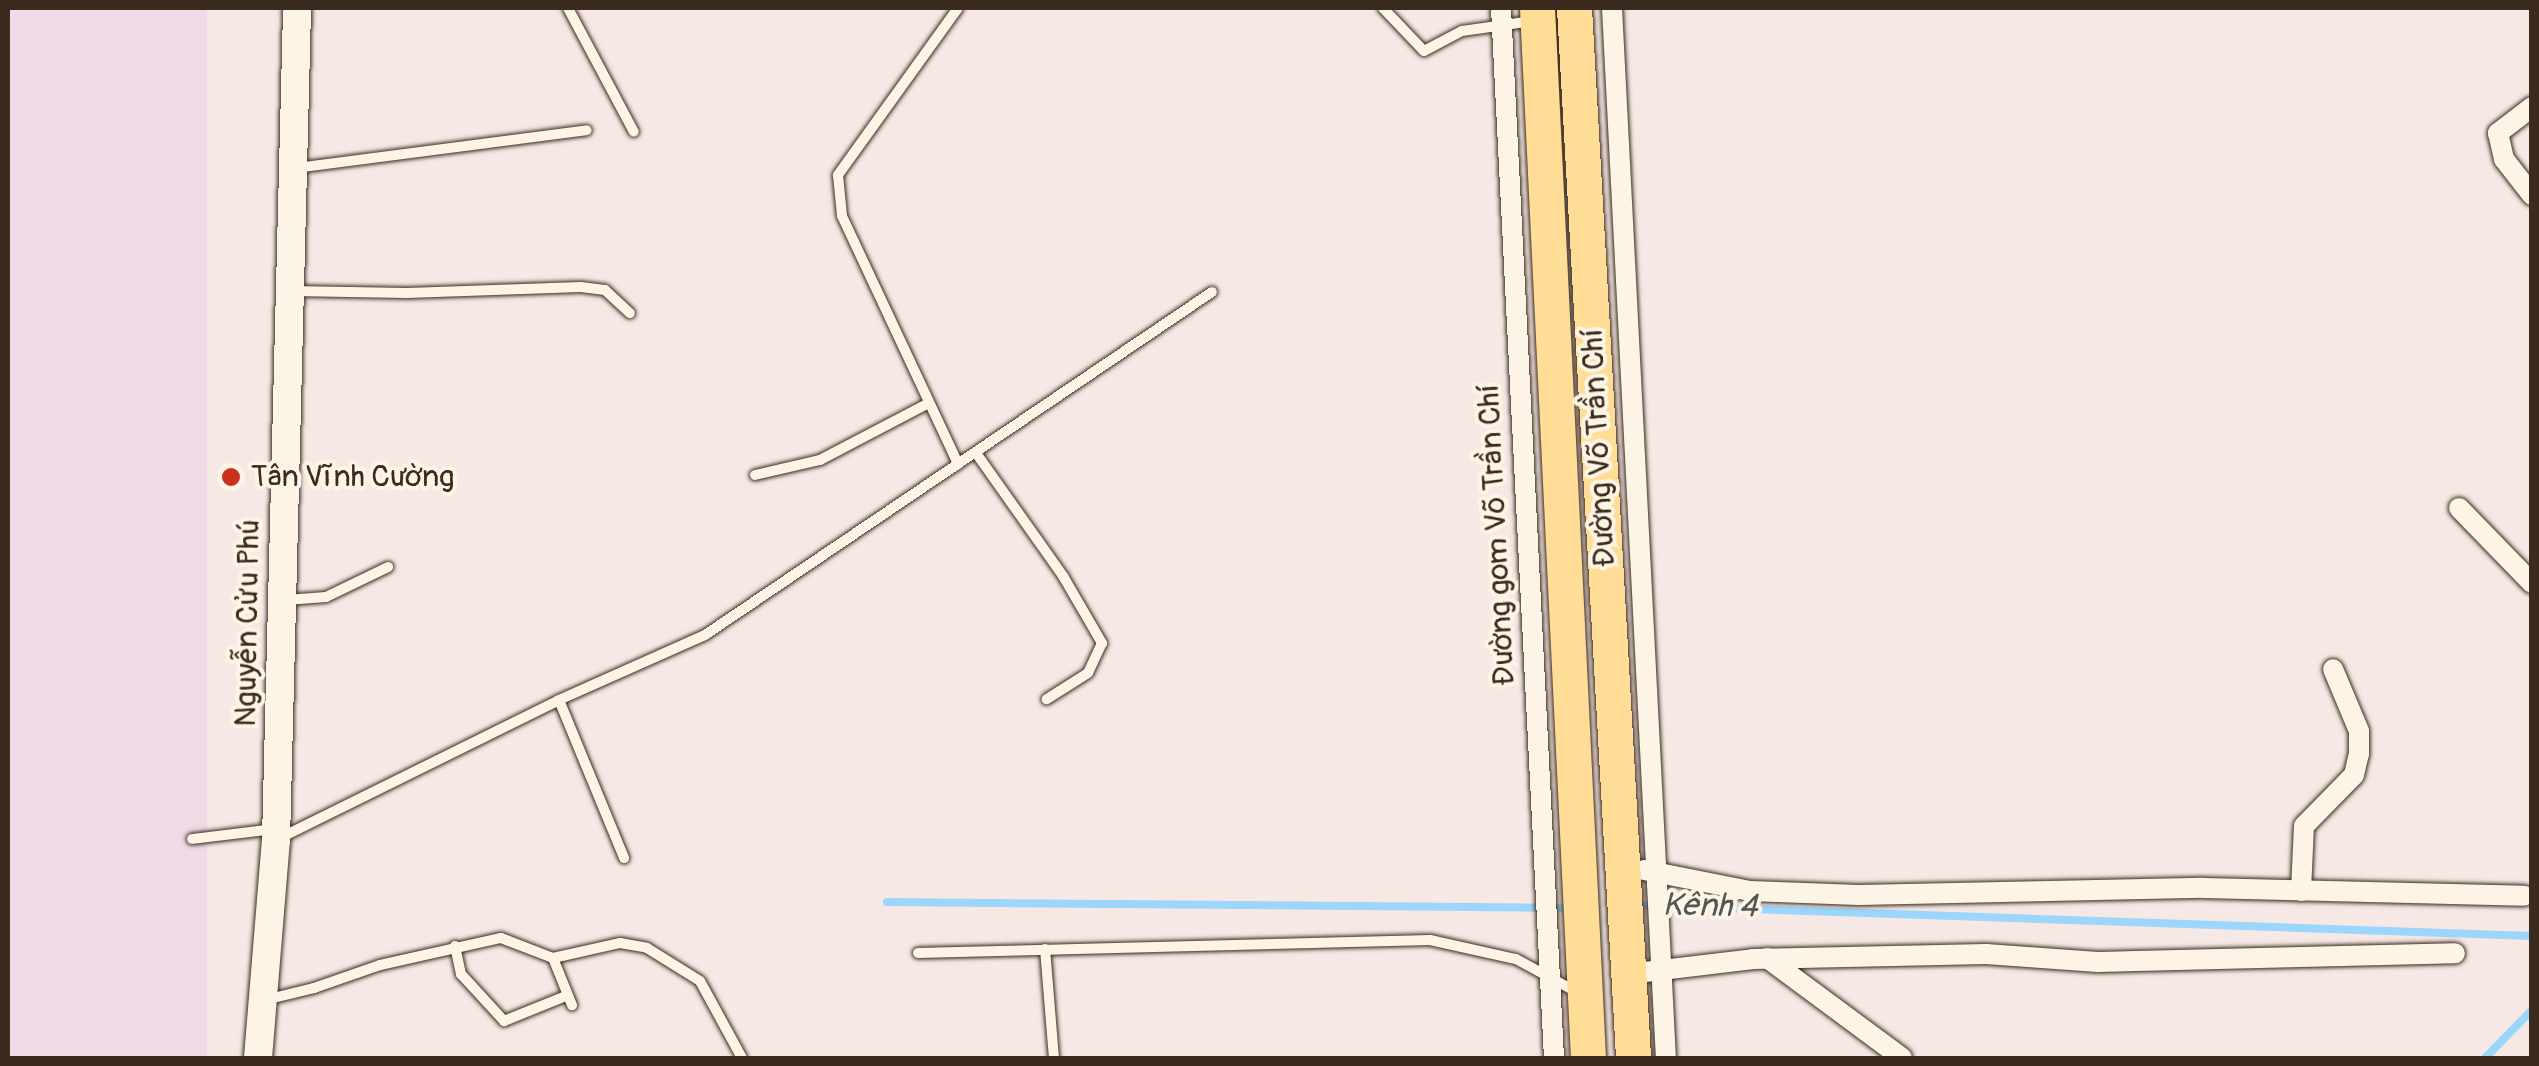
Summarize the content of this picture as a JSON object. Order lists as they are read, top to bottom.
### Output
{
  "streets": {
    "highway": ["Đường Võ Trần Chí"],
    "main road": ["Nguyễn Cửu Phú"],
    "street": ["Đường gom Võ Trần Chí"]
  },
  "water": ["Kênh 4"],
  "places": ["Tân Vĩnh Cường"]
}
